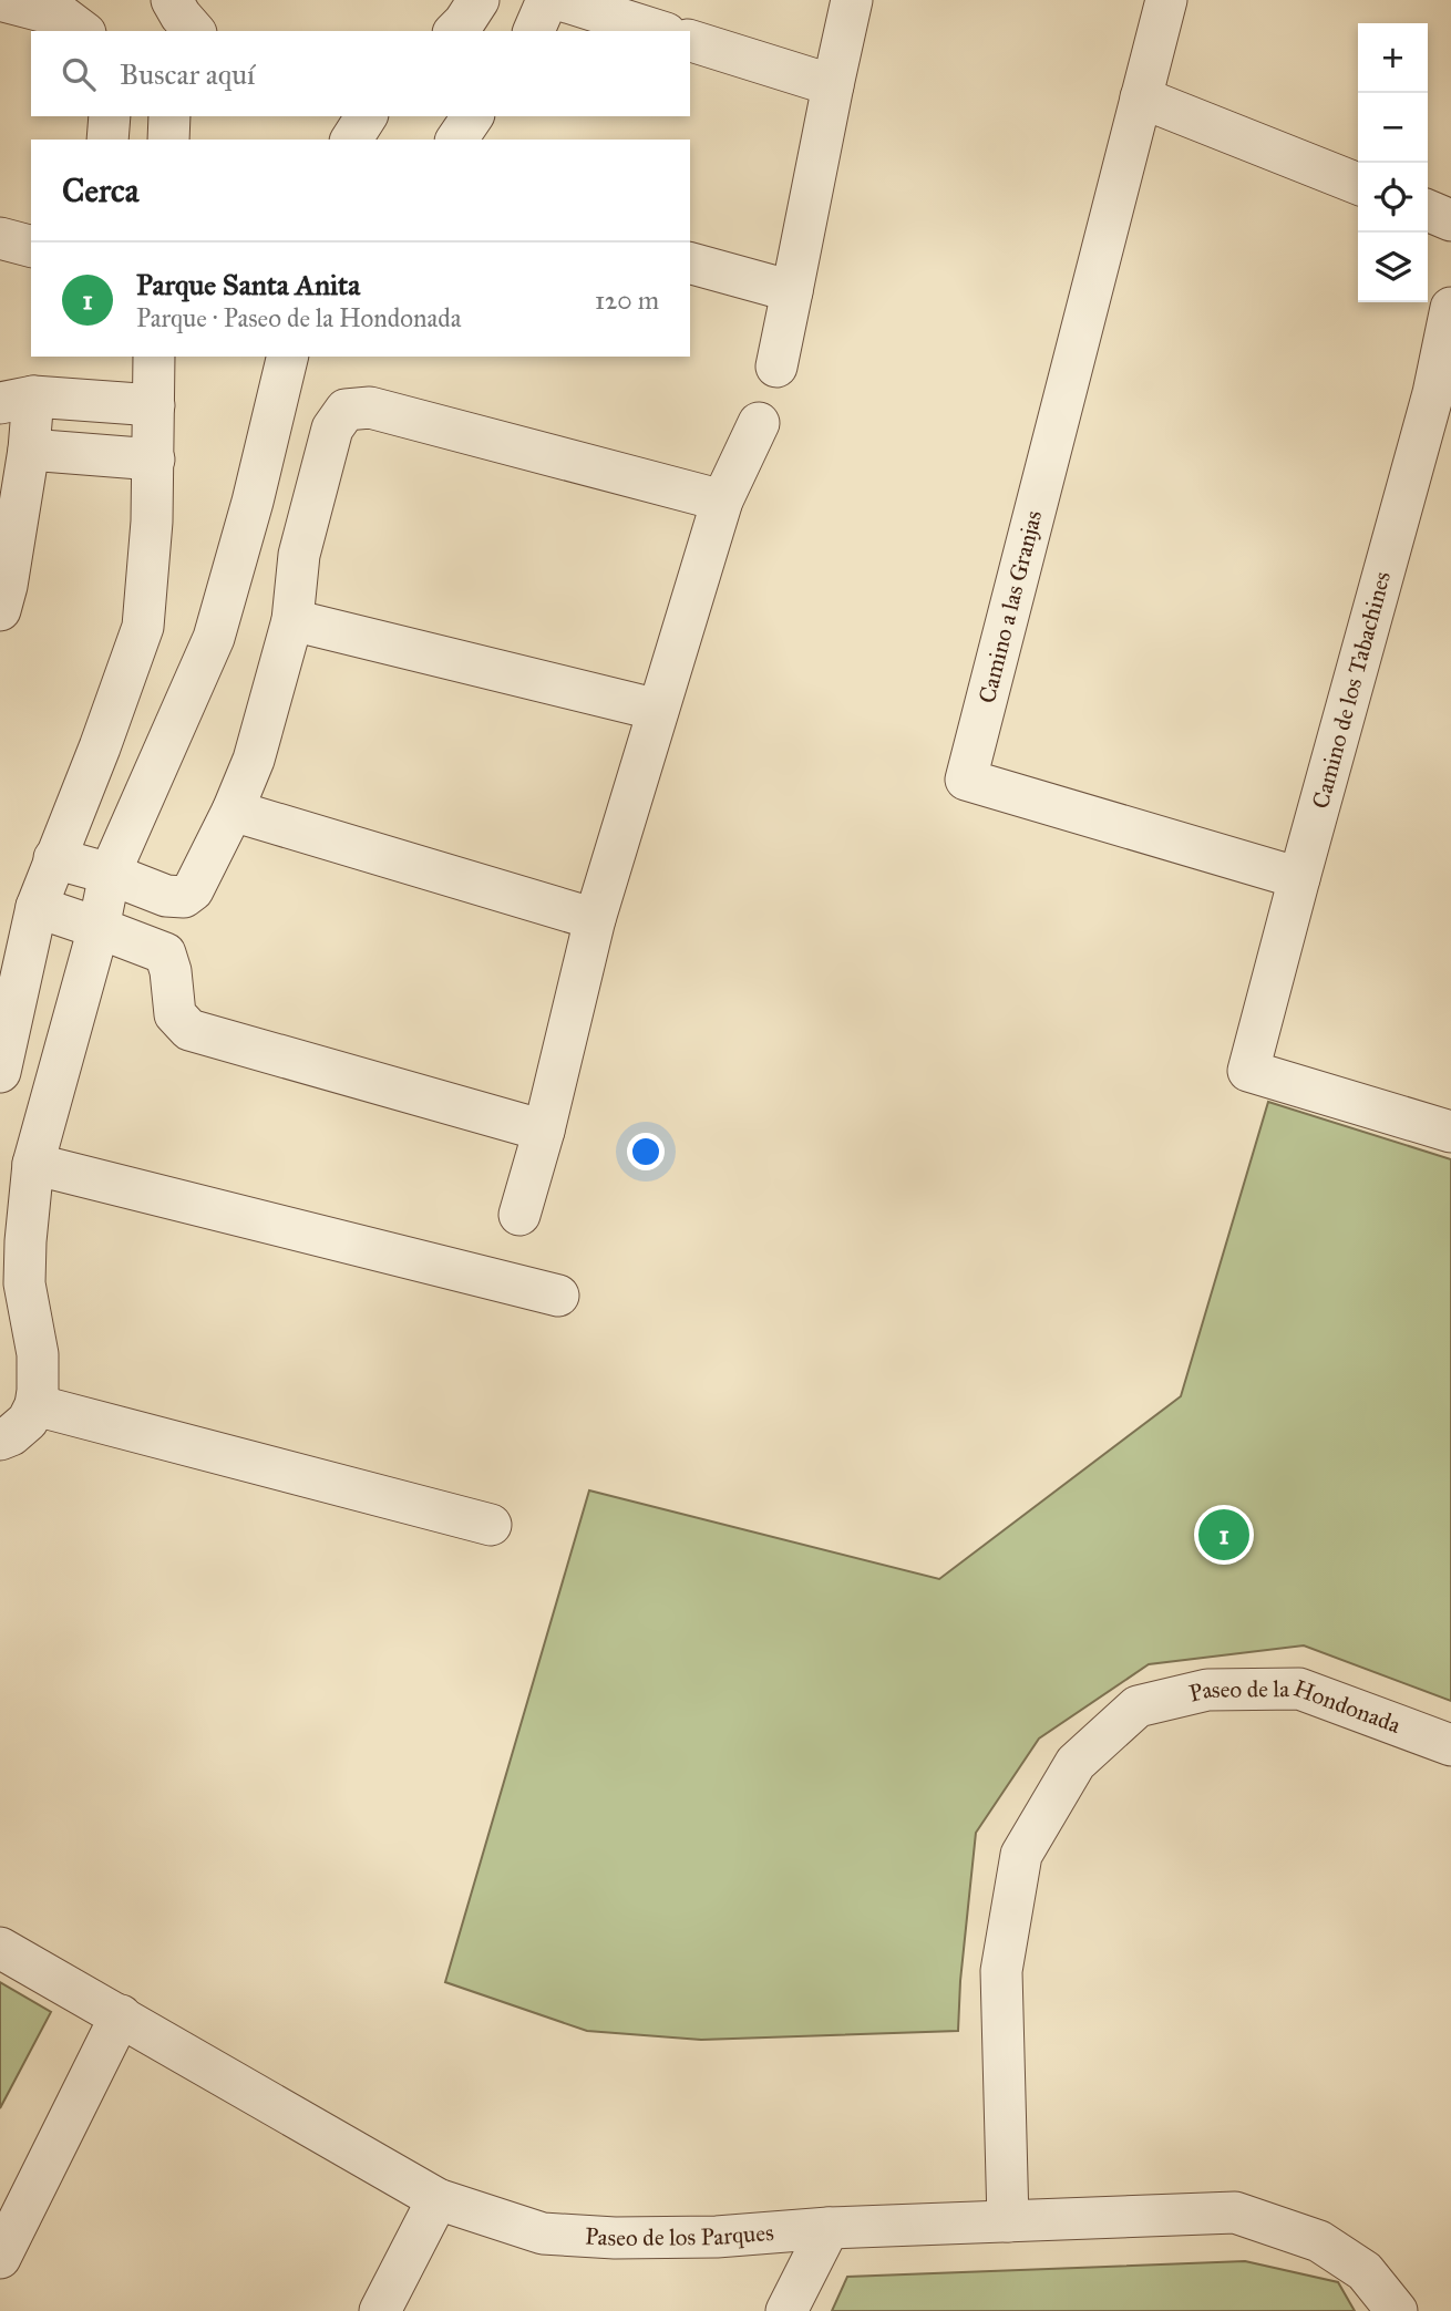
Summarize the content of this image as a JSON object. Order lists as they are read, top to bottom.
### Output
{
  "streets": {
    "street": [
      "Camino a las Granjas",
      "Camino de los Tabachines",
      "Paseo de la Hondonada",
      "Paseo de los Parques"
    ]
  },
  "crossings": [
    ["Camino a las Granjas", "Camino de los Tabachines"],
    ["Paseo de la Hondonada", "Paseo de los Parques"]
  ],
  "page": {
    "map_buttons": ["+", "−"],
    "search": "Buscar aquí",
    "heading": "Cerca",
    "list": [
      {
        "mark": "1",
        "name": "Parque Santa Anita",
        "note": "Parque · Paseo de la Hondonada",
        "value": "120 m"
      }
    ],
    "pins": "1"
  }
}
